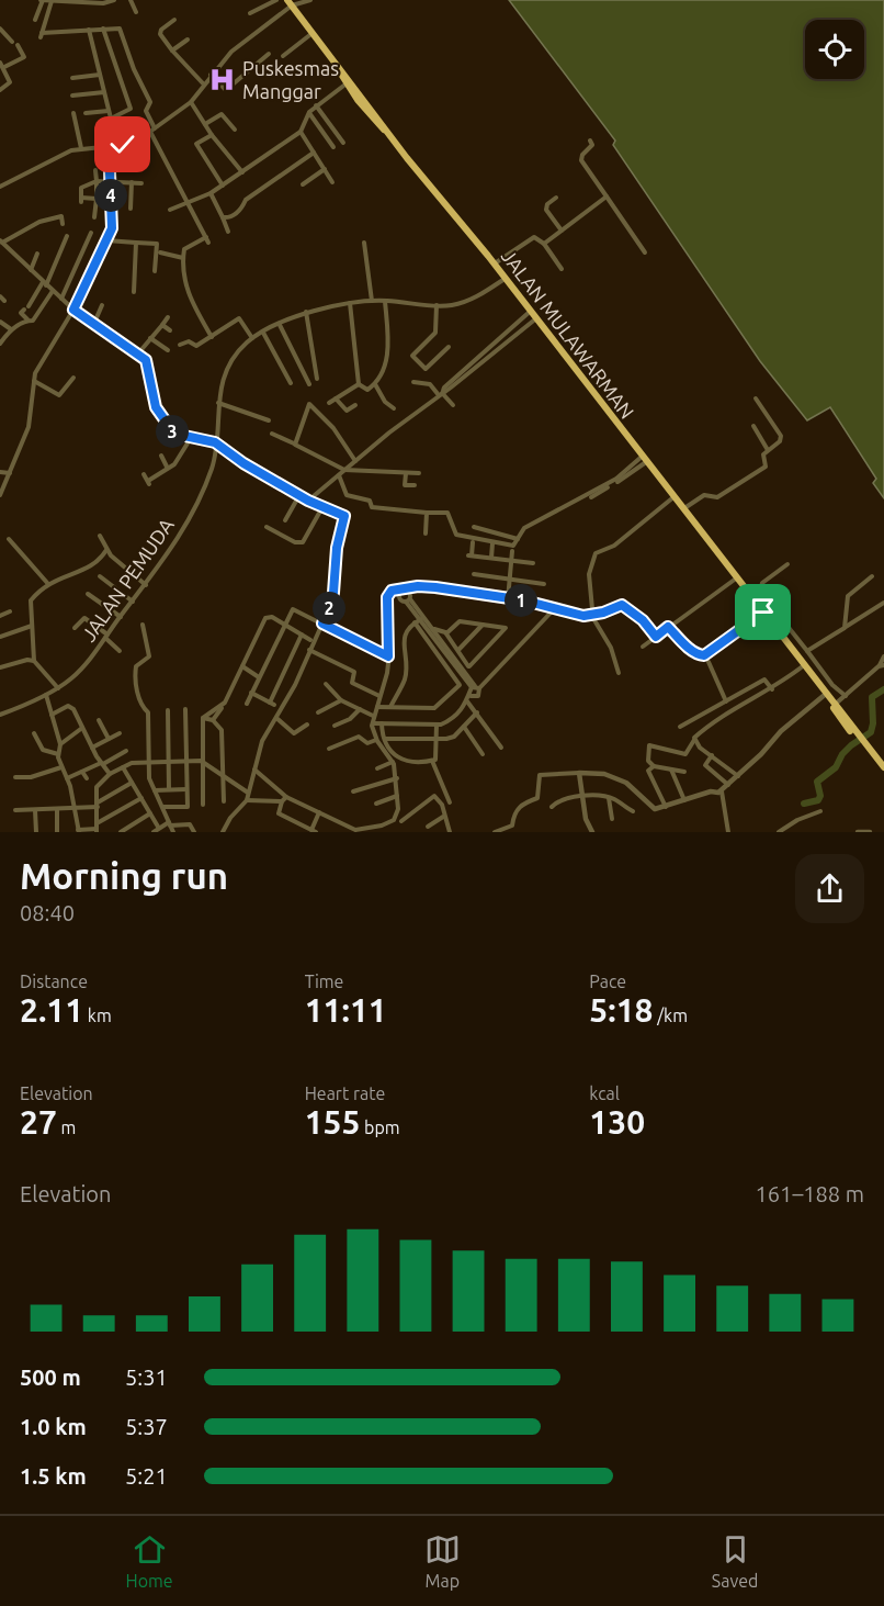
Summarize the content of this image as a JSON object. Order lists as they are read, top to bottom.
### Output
{
  "streets": {
    "highway": ["JALAN MULAWARMAN"],
    "street": ["JALAN PEMUDA"]
  },
  "crossings": [
    ["JALAN MULAWARMAN", "JALAN PEMUDA"]
  ],
  "places": {
    "hospital": ["Puskesmas Manggar"]
  },
  "page": {
    "pins": [
      "4",
      "3",
      "1",
      "2"
    ],
    "heading": ["Morning run", "08:40"],
    "stats": [
      ["Distance", "2.11 km"],
      ["Time", "11:11"],
      ["Pace", "5:18 /km"],
      ["Elevation", "27 m"],
      ["Heart rate", "155 bpm"],
      ["kcal", "130"]
    ],
    "chart": ["Elevation", "161–188 m"],
    "list": [
      {
        "name": "500 m",
        "note": "5:31"
      },
      {
        "name": "1.0 km",
        "note": "5:37"
      },
      {
        "name": "1.5 km",
        "note": "5:21"
      }
    ],
    "tabs": ["Home", "Map", "Saved"]
  }
}
